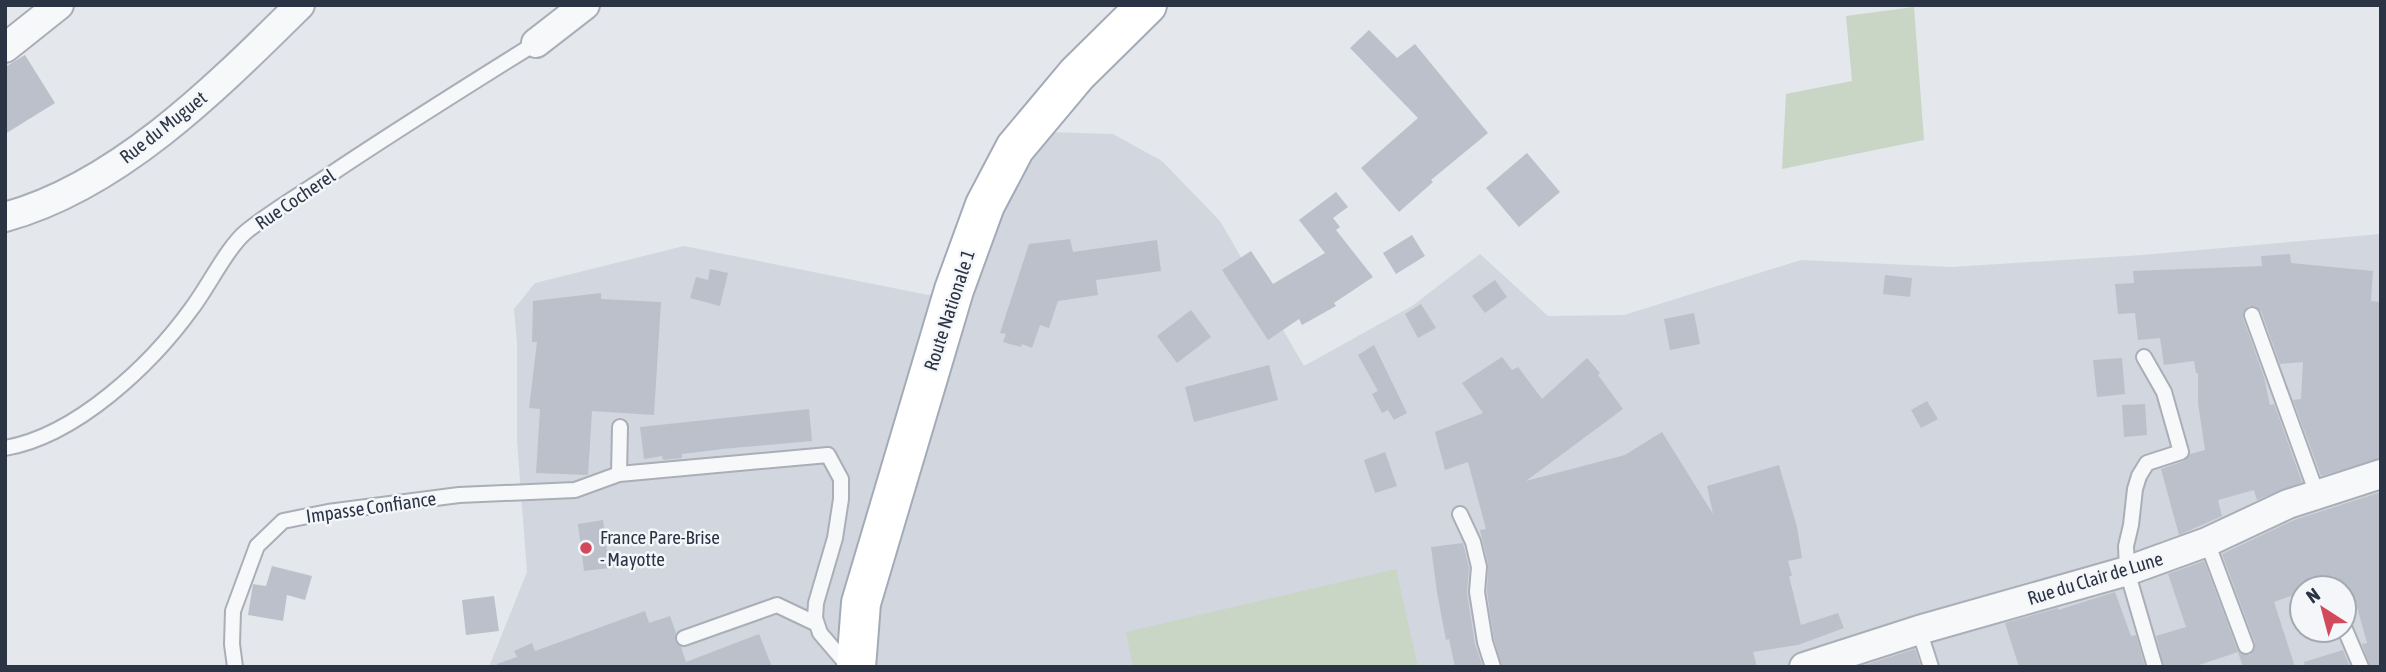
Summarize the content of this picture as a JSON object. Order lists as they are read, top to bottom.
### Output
{
  "streets": {
    "main road": ["Route Nationale 1"],
    "street": ["Rue du Muguet", "Rue Cocherel", "Rue du Clair de Lune"],
    "lane": ["Impasse Confiance"]
  },
  "places": ["France Pare-Brise - Mayotte"],
  "north": "top left"
}
